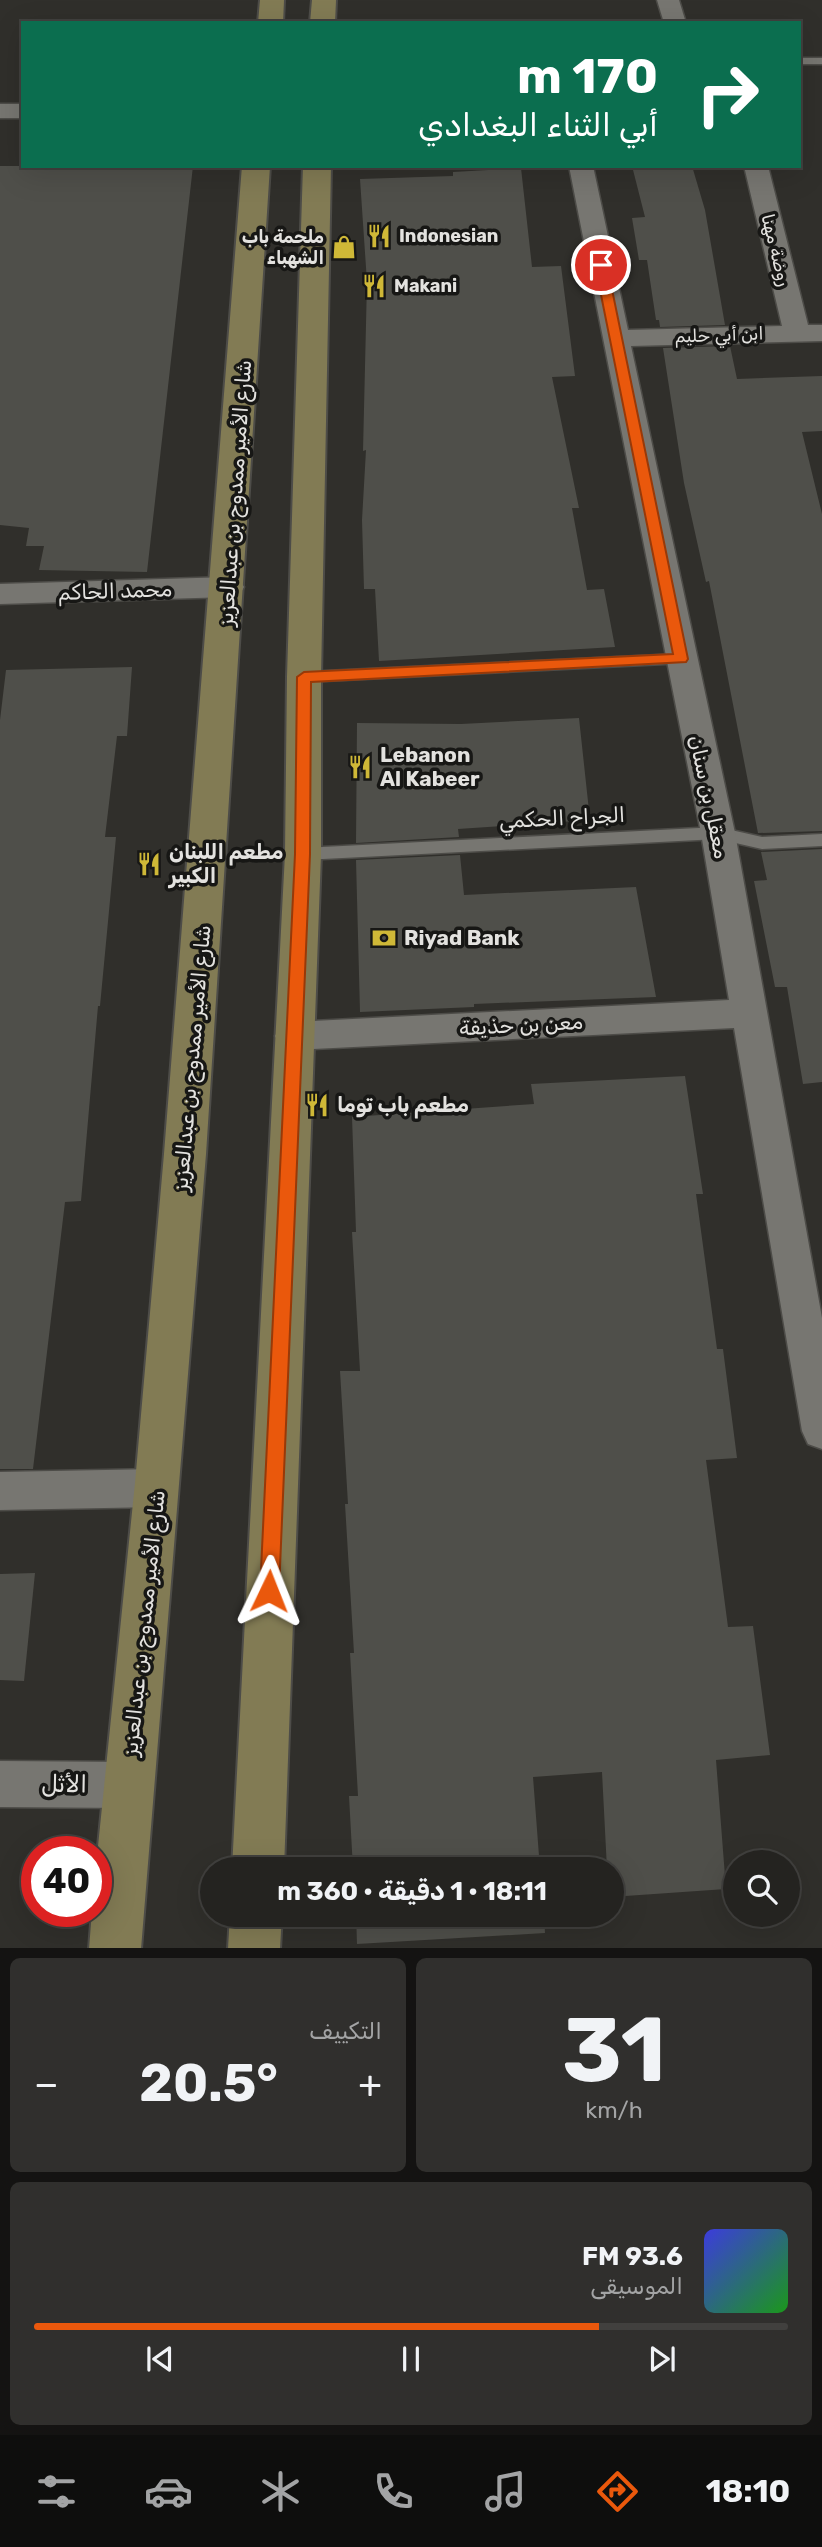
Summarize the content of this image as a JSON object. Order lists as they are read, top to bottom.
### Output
{
  "streets": {
    "street": [
      "روضة مهنا",
      "ابن أبي حليم",
      "شارع الأمير ممدوح بن عبدالعزيز",
      "محمد الحاكم",
      "معقل بن سنان",
      "معن بن حذيفة",
      "الأثل"
    ],
    "lane": ["الجراح الحكمي"]
  },
  "crossings": [
    ["روضة مهنا", "ابن أبي حليم"],
    ["ابن أبي حليم", "معقل بن سنان"],
    ["شارع الأمير ممدوح بن عبدالعزيز", "محمد الحاكم"],
    ["شارع الأمير ممدوح بن عبدالعزيز", "الأثل"],
    ["معقل بن سنان", "الجراح الحكمي"],
    ["معقل بن سنان", "معن بن حذيفة"]
  ],
  "places": {
    "restaurant": [
      "Indonesian",
      "Makani",
      "Lebanon Al Kabeer",
      "مطعم اللبنان الكبير",
      "مطعم باب توما"
    ],
    "shop": ["ملحمة باب الشهباء"],
    "bank": ["Riyad Bank"]
  },
  "page": {
    "turn": ["170 m", "أبي الثناء البغدادي"],
    "limit": "40",
    "trip": "18:11 · 1 دقيقة · 360 m",
    "tile": [
      ["31", "km/h"],
      "التكييف"
    ],
    "heat": ["−", "20.5°", "+"],
    "song": ["93.6 FM", "الموسيقى"],
    "tabs": "18:10"
  }
}
